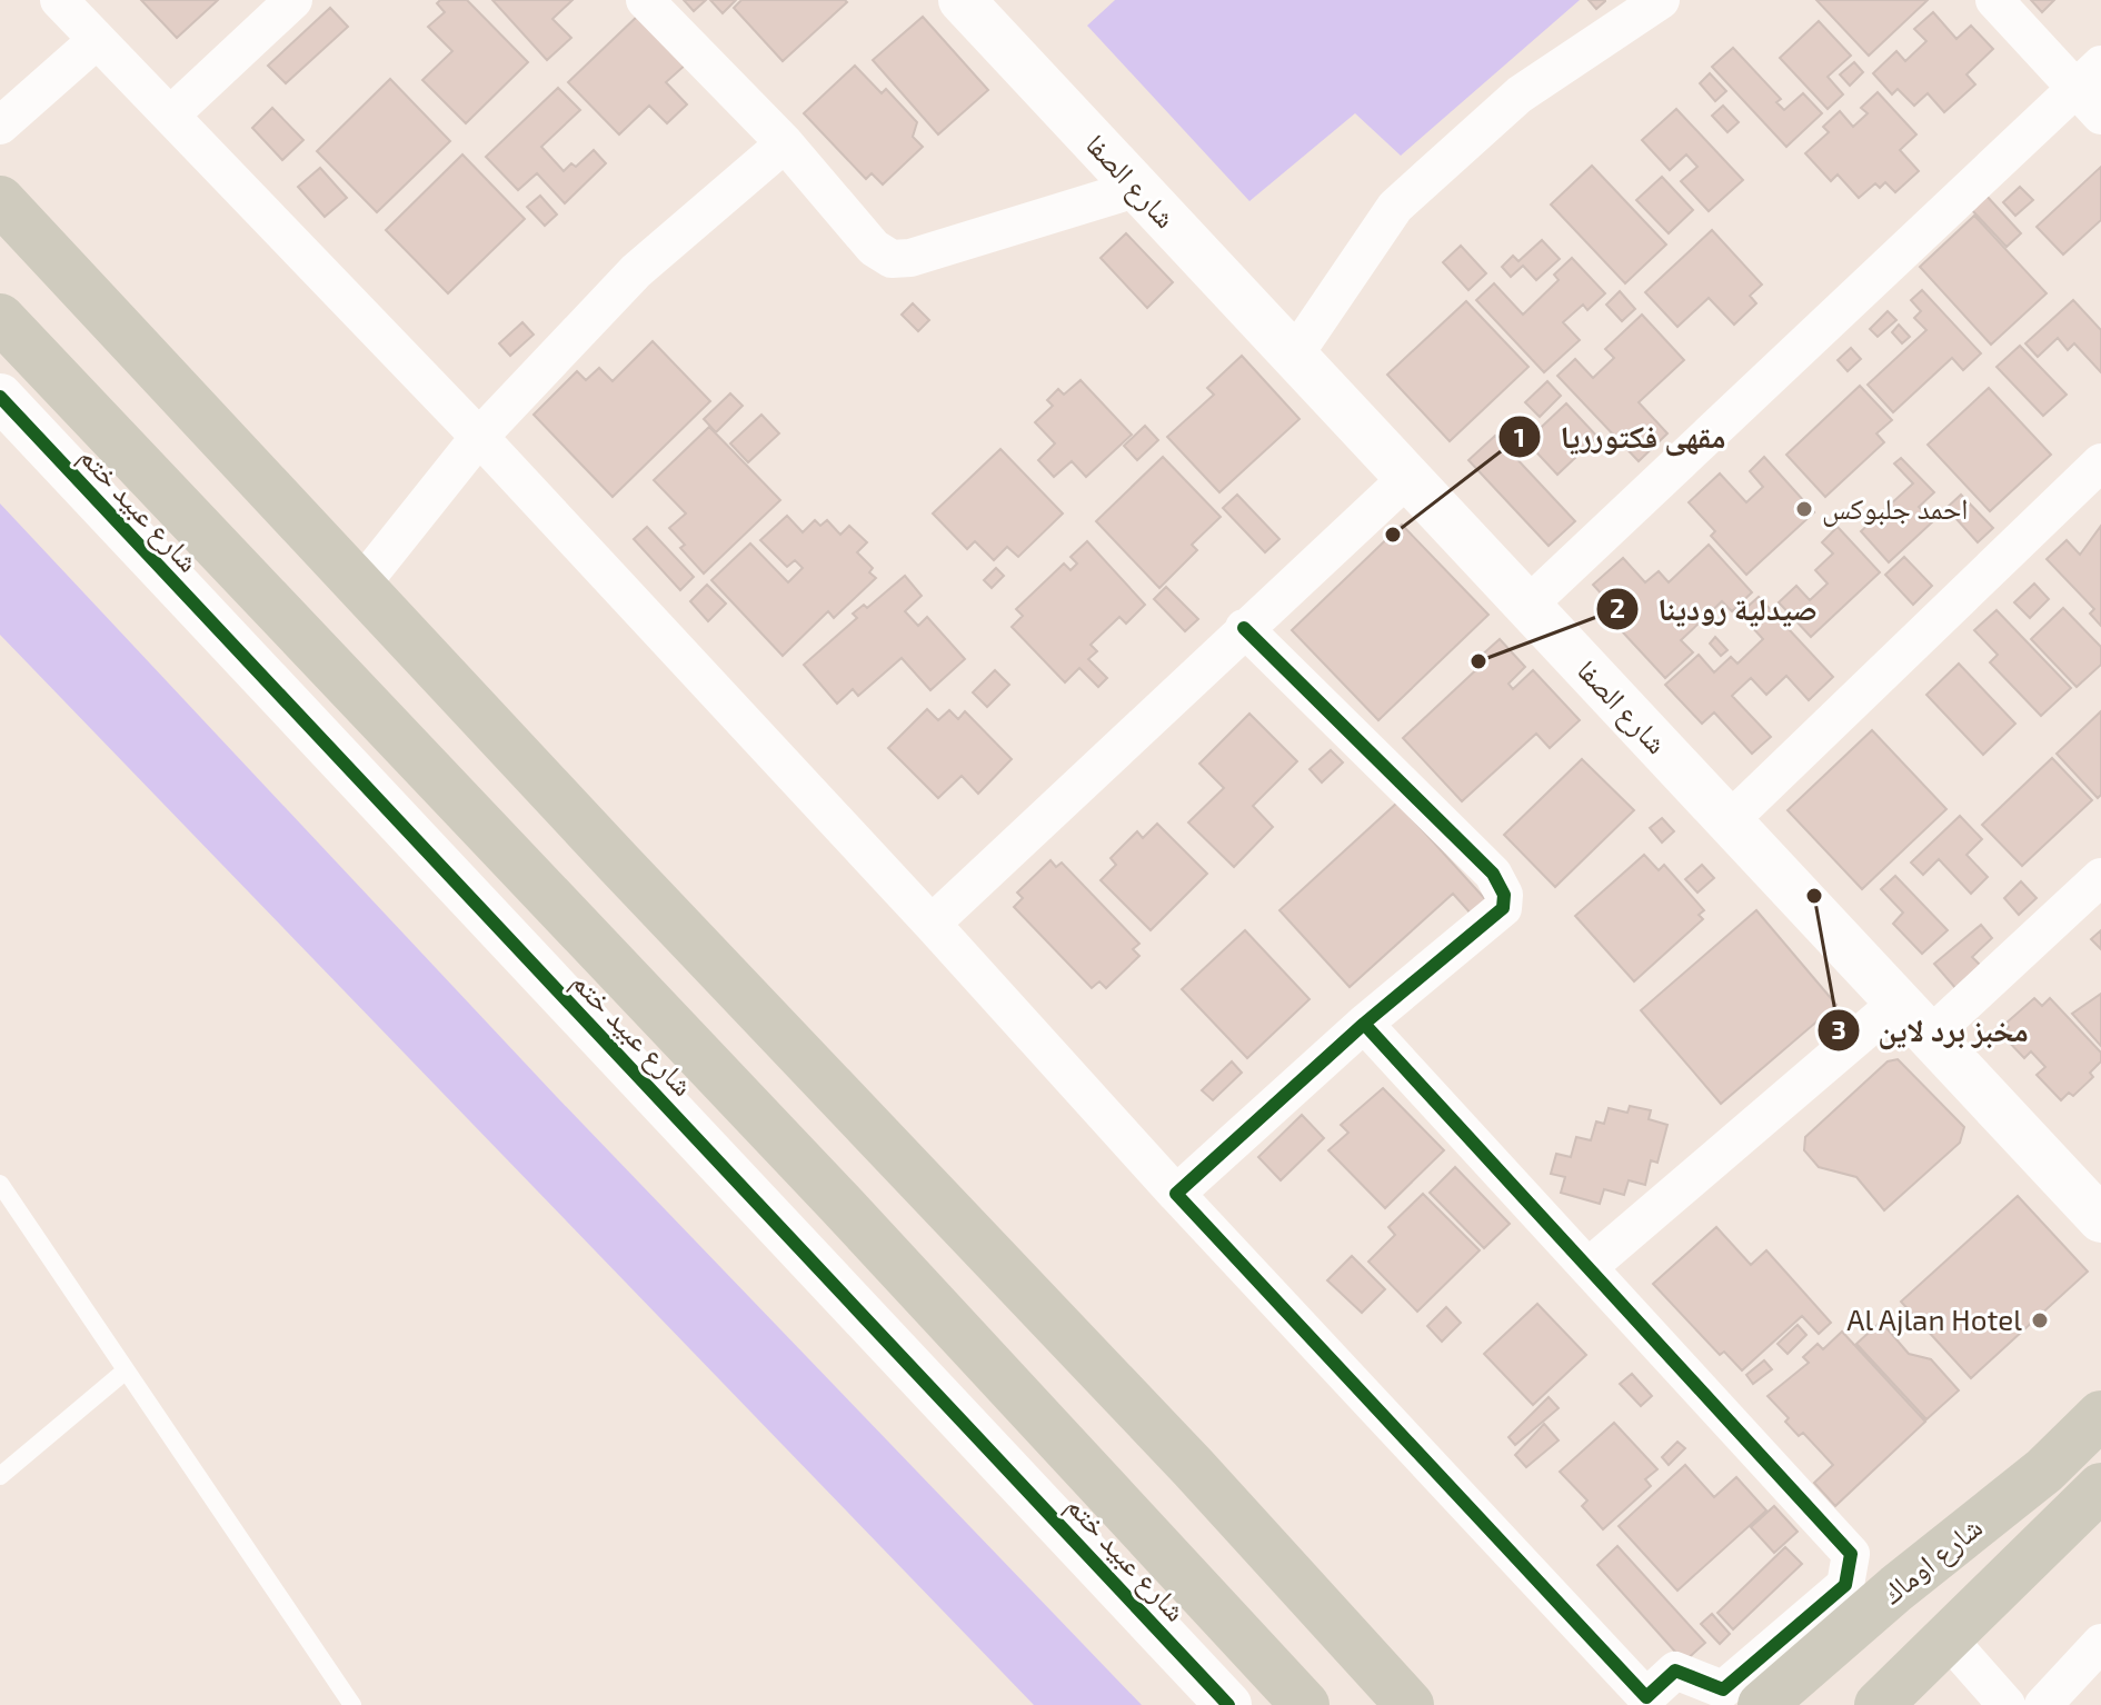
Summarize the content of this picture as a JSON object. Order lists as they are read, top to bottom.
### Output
{
  "streets": {
    "main road": ["شارع عبيد ختم", "شارع اوماك"],
    "street": ["شارع الصفا"]
  },
  "places": [
    "احمد جلبوكس",
    "مقهى فكتورريا",
    "صيدلية رودينا",
    "مخبز برد لاين",
    "Al Ajlan Hotel"
  ]
}
